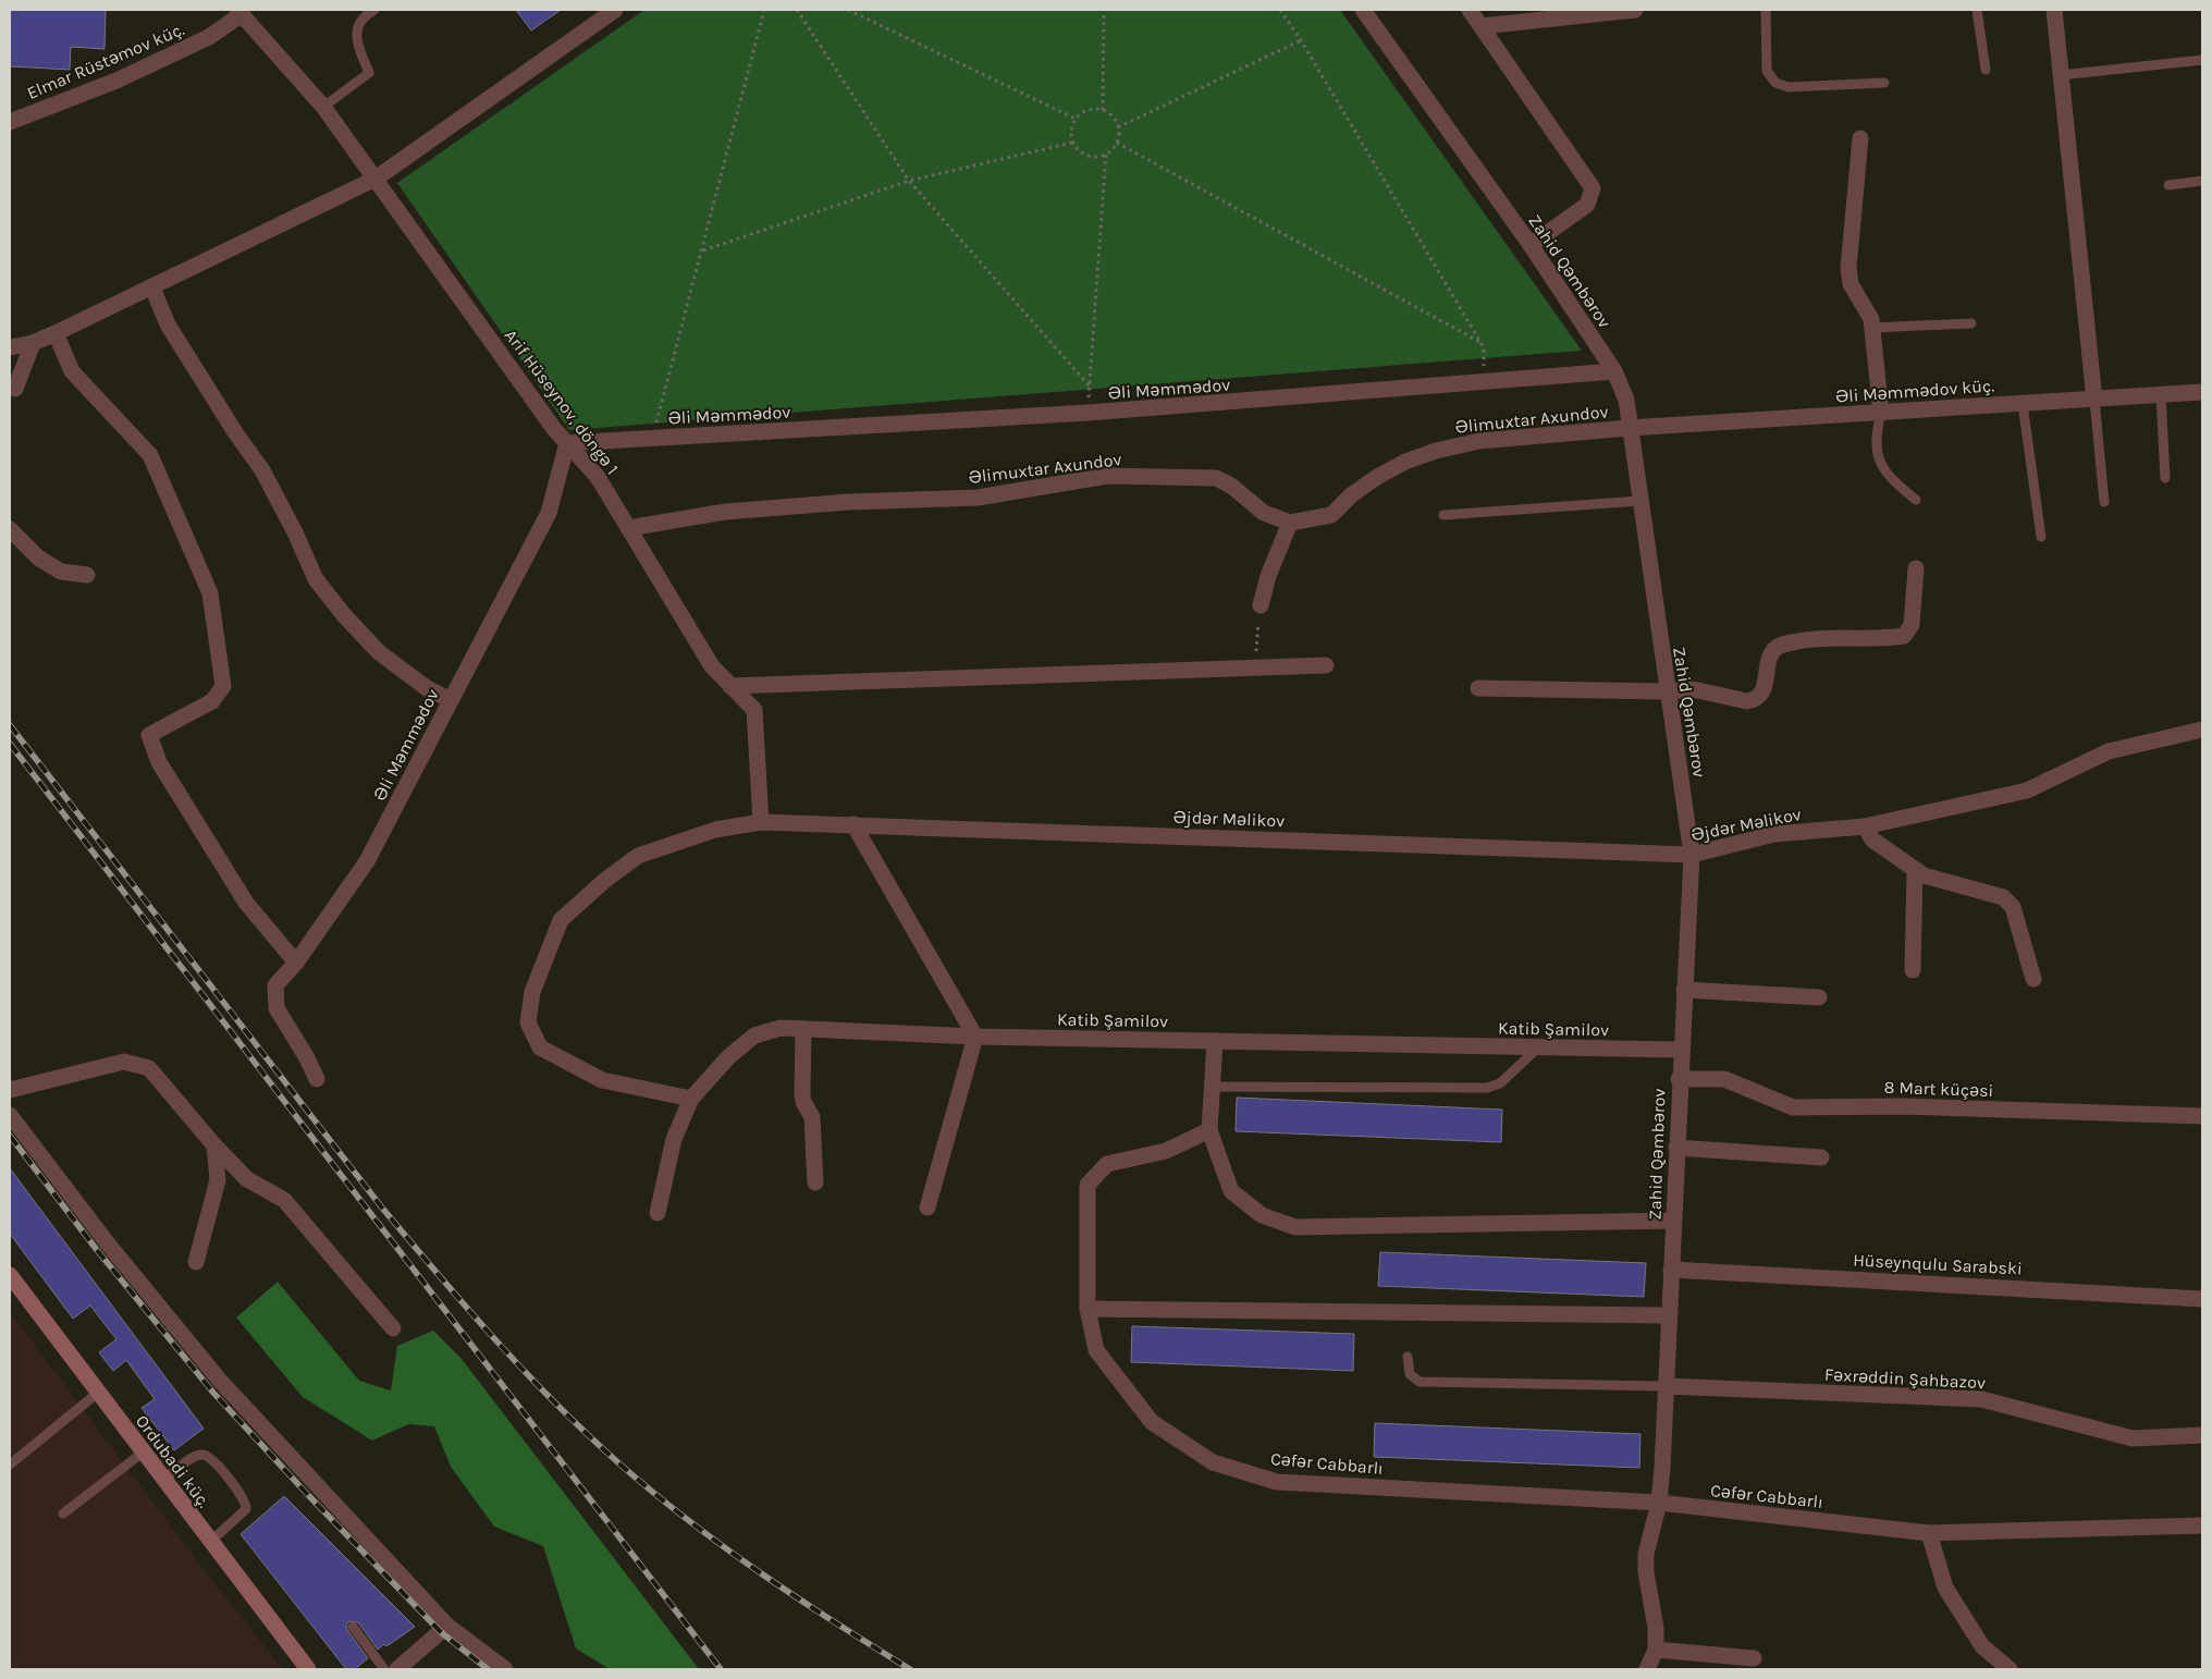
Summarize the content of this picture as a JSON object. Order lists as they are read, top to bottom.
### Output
{
  "streets": {
    "main road": ["Ordubadi küç."],
    "street": [
      "Elmar Rüstəmov küç.",
      "Zahid Qəmbərov",
      "Əli Məmmədov",
      "Əli Məmmədov küç.",
      "Arif Hüseynov, döngə 1",
      "Əlimuxtar Axundov",
      "Əjdər Məlikov",
      "Katib Şamilov",
      "8 Mart küçəsi",
      "Hüseynqulu Sarabski",
      "Fəxrəddin Şahbazov",
      "Cəfər Cabbarlı"
    ]
  },
  "crossings": [
    ["Elmar Rüstəmov küç.", "Arif Hüseynov, döngə 1"],
    ["Zahid Qəmbərov", "Əli Məmmədov"],
    ["Zahid Qəmbərov", "Əli Məmmədov küç."],
    ["Zahid Qəmbərov", "Əlimuxtar Axundov"],
    ["Zahid Qəmbərov", "Əjdər Məlikov"],
    ["Zahid Qəmbərov", "Katib Şamilov"],
    ["Zahid Qəmbərov", "8 Mart küçəsi"],
    ["Zahid Qəmbərov", "Hüseynqulu Sarabski"],
    ["Zahid Qəmbərov", "Fəxrəddin Şahbazov"],
    ["Zahid Qəmbərov", "Cəfər Cabbarlı"],
    ["Əli Məmmədov", "Arif Hüseynov, döngə 1"],
    ["Əli Məmmədov küç.", "Əlimuxtar Axundov"],
    ["Arif Hüseynov, döngə 1", "Əlimuxtar Axundov"],
    ["Arif Hüseynov, döngə 1", "Əjdər Məlikov"],
    ["Əjdər Məlikov", "Katib Şamilov"]
  ]
}
